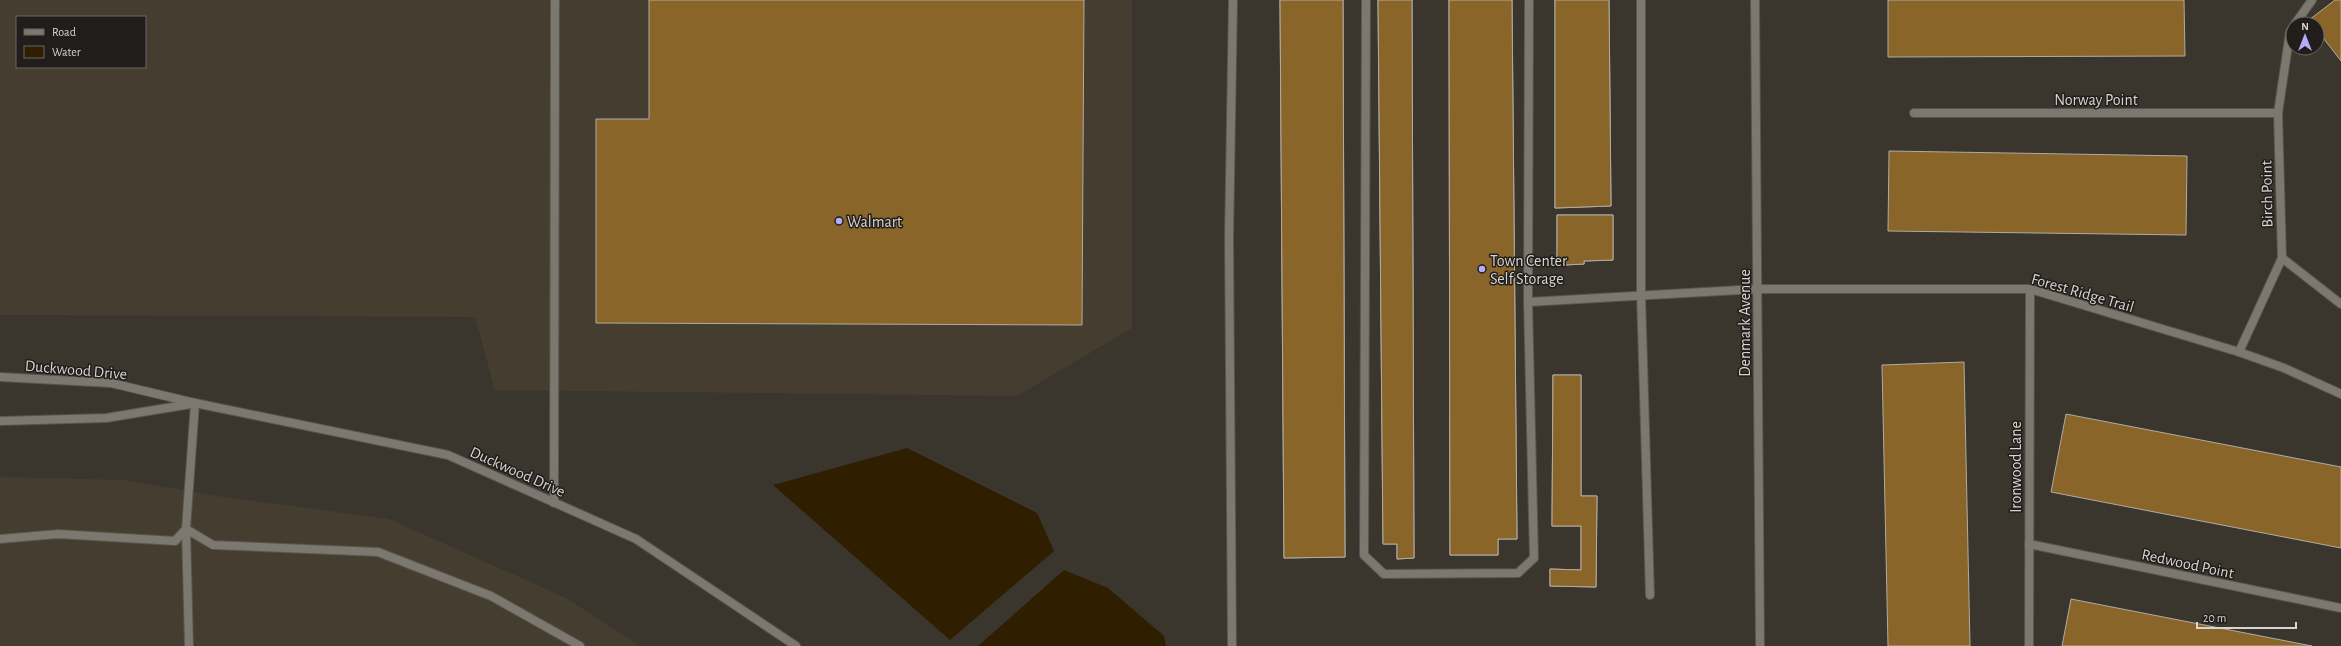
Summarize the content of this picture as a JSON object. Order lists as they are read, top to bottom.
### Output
{
  "streets": {
    "street": [
      "Norway Point",
      "Birch Point",
      "Forest Ridge Trail",
      "Denmark Avenue",
      "Duckwood Drive",
      "Ironwood Lane",
      "Redwood Point"
    ]
  },
  "crossings": [
    ["Norway Point", "Birch Point"],
    ["Birch Point", "Forest Ridge Trail"],
    ["Forest Ridge Trail", "Denmark Avenue"],
    ["Forest Ridge Trail", "Ironwood Lane"],
    ["Ironwood Lane", "Redwood Point"]
  ],
  "places": ["Walmart", "Town Center Self Storage"],
  "legend": ["Road", "Water"],
  "scale_bar": "20 m",
  "north": "top"
}
